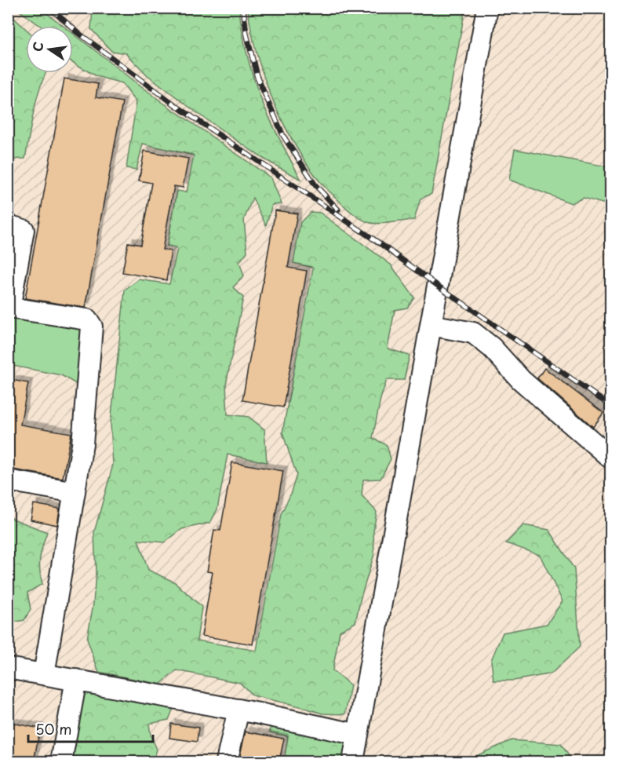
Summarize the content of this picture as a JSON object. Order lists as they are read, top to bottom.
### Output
{
  "scale_bar": "50 m",
  "north": "left"
}
